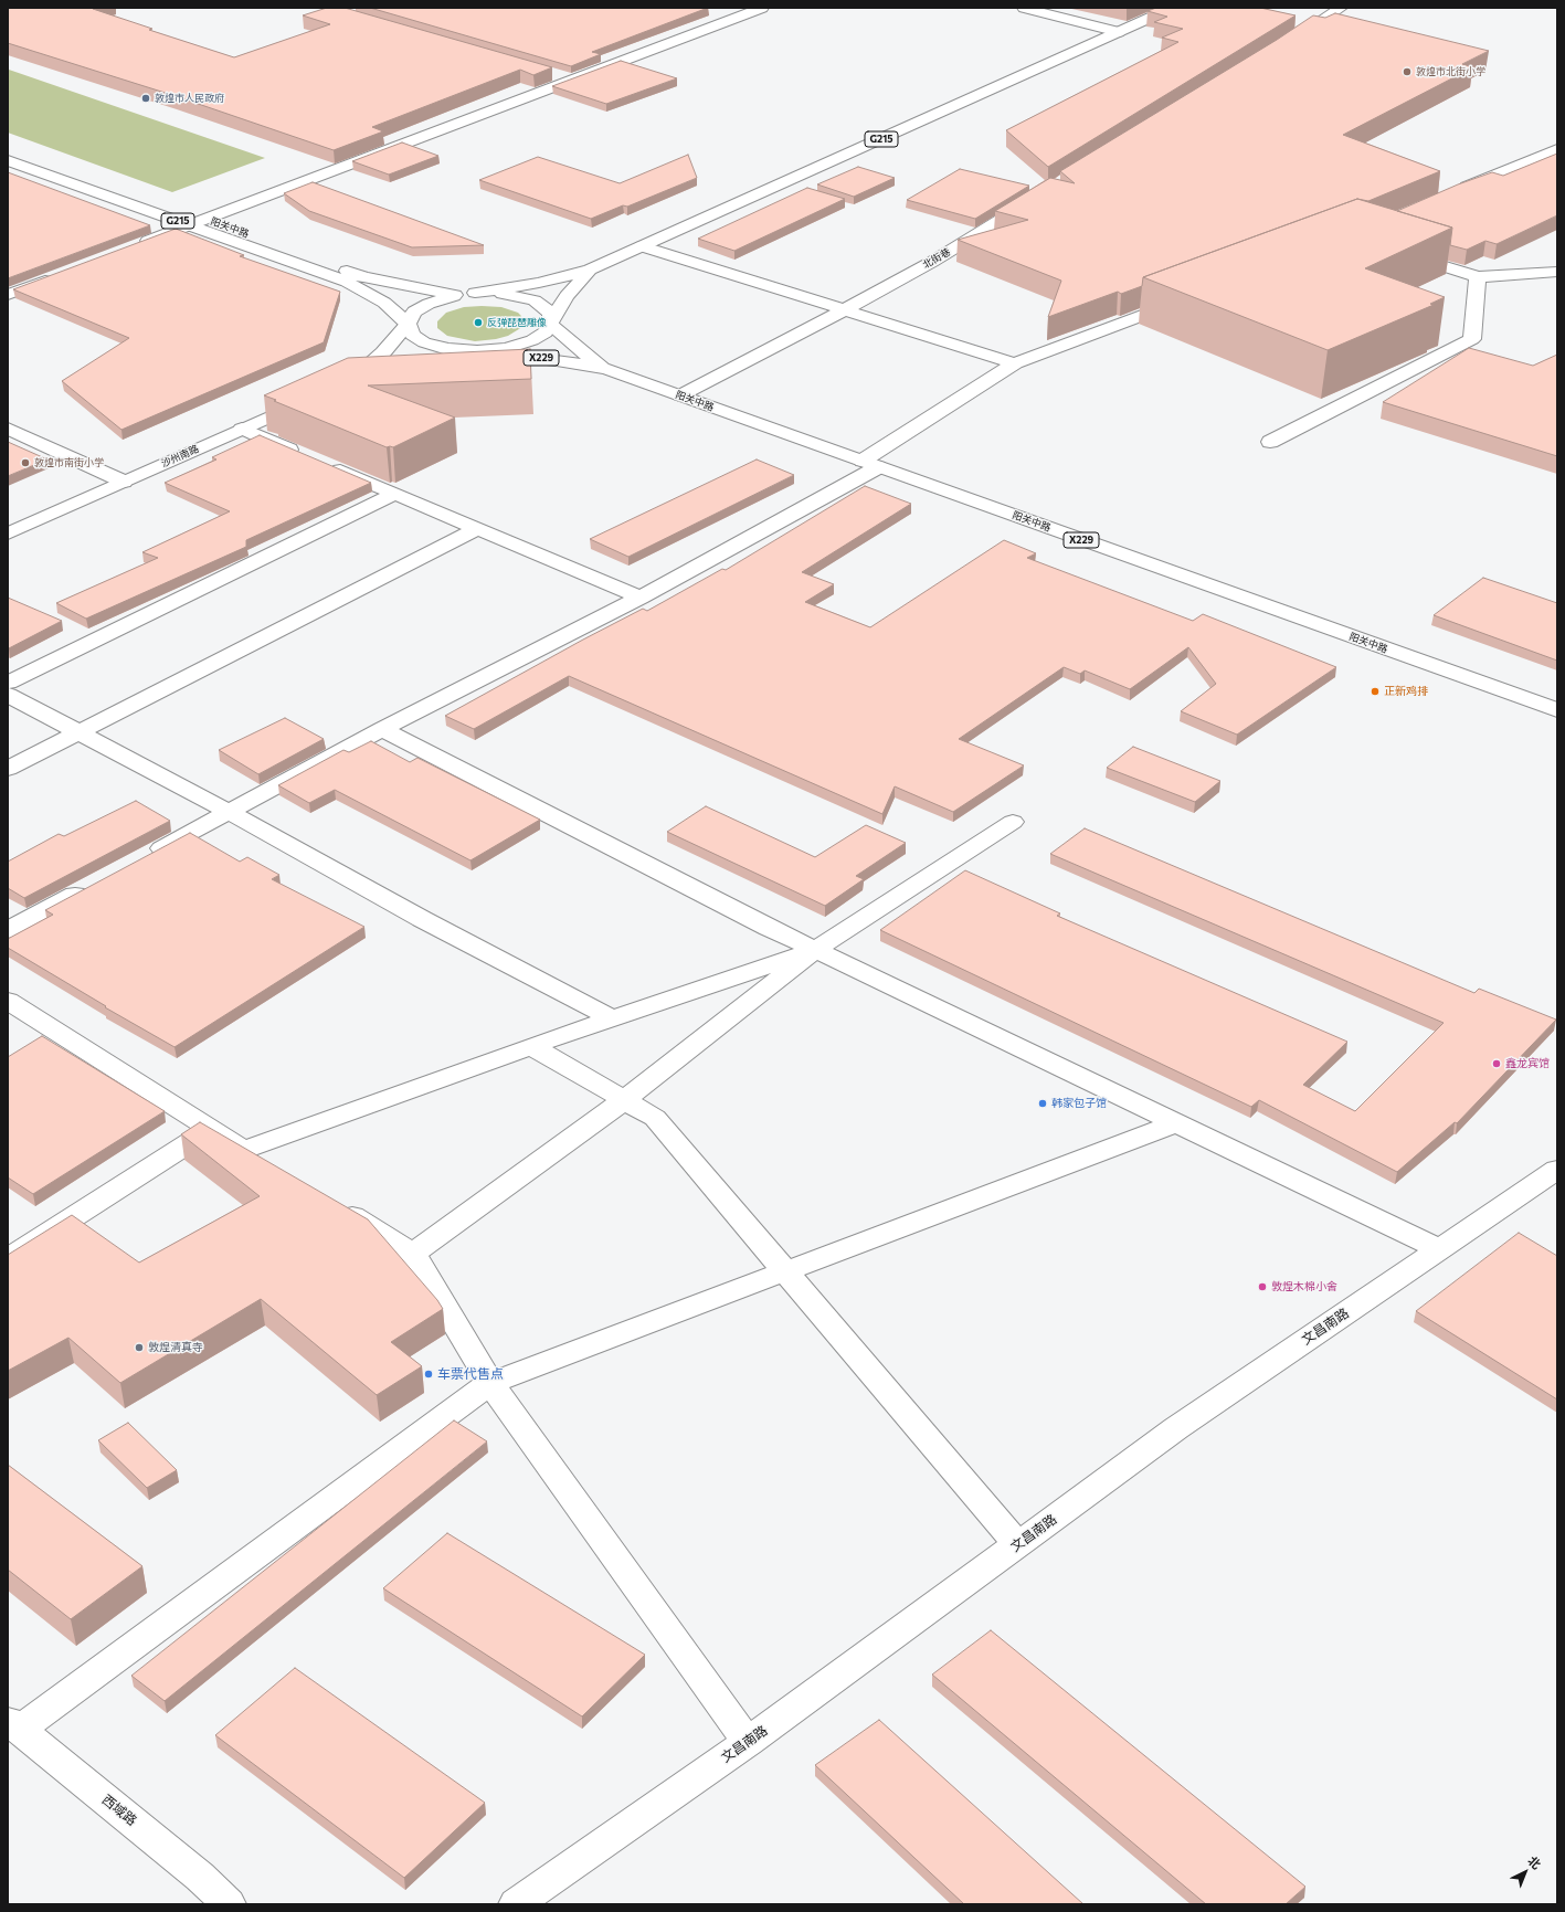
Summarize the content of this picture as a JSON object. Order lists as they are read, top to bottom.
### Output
{
  "streets": {
    "main road": [
      "G215",
      "阳关中路",
      "北街巷",
      "X229",
      "沙州南路",
      "文昌南路",
      "西域路"
    ]
  },
  "crossings": [
    ["G215", "阳关中路"],
    ["G215", "X229"],
    ["阳关中路", "北街巷"],
    ["阳关中路", "X229"]
  ],
  "places": [
    "敦煌市北街小学",
    "敦煌市人民政府",
    "反弹琵琶雕像",
    "敦煌市南街小学",
    "正新鸡排",
    "鑫龙宾馆",
    "韩家包子馆",
    "敦煌木棉小舍",
    "敦煌清真寺",
    "车票代售点"
  ],
  "north": "top right"
}
